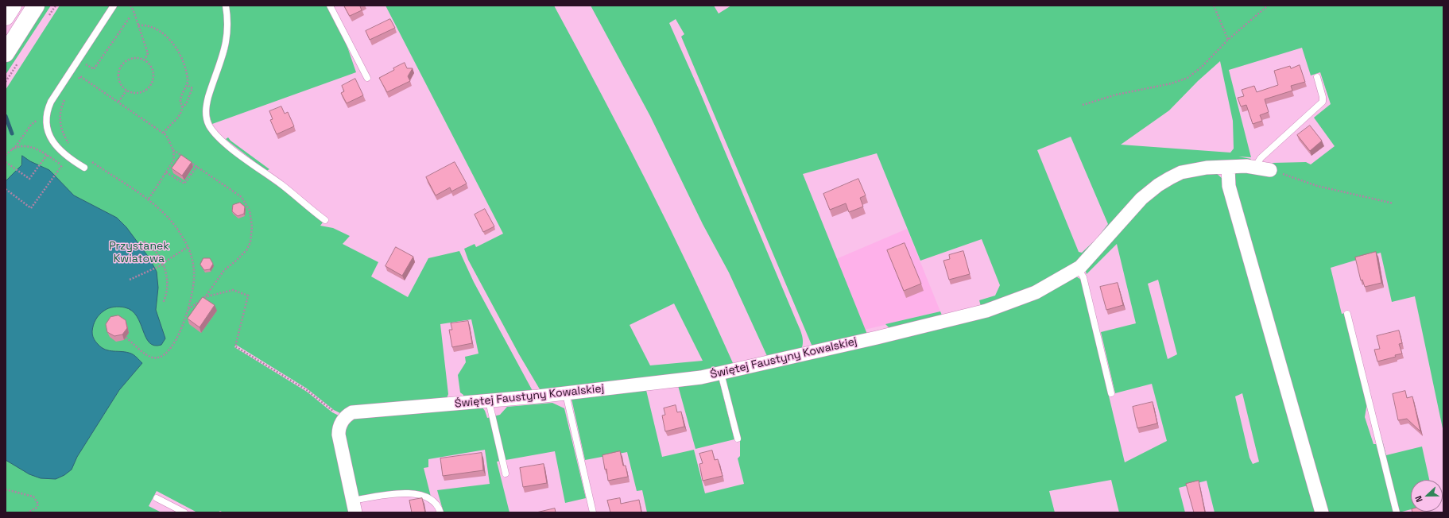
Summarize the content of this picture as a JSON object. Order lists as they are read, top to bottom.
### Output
{
  "streets": {
    "street": ["Świętej Faustyny Kowalskiej"]
  },
  "parks": ["Przystanek Kwiatowa"],
  "north": "left"
}
